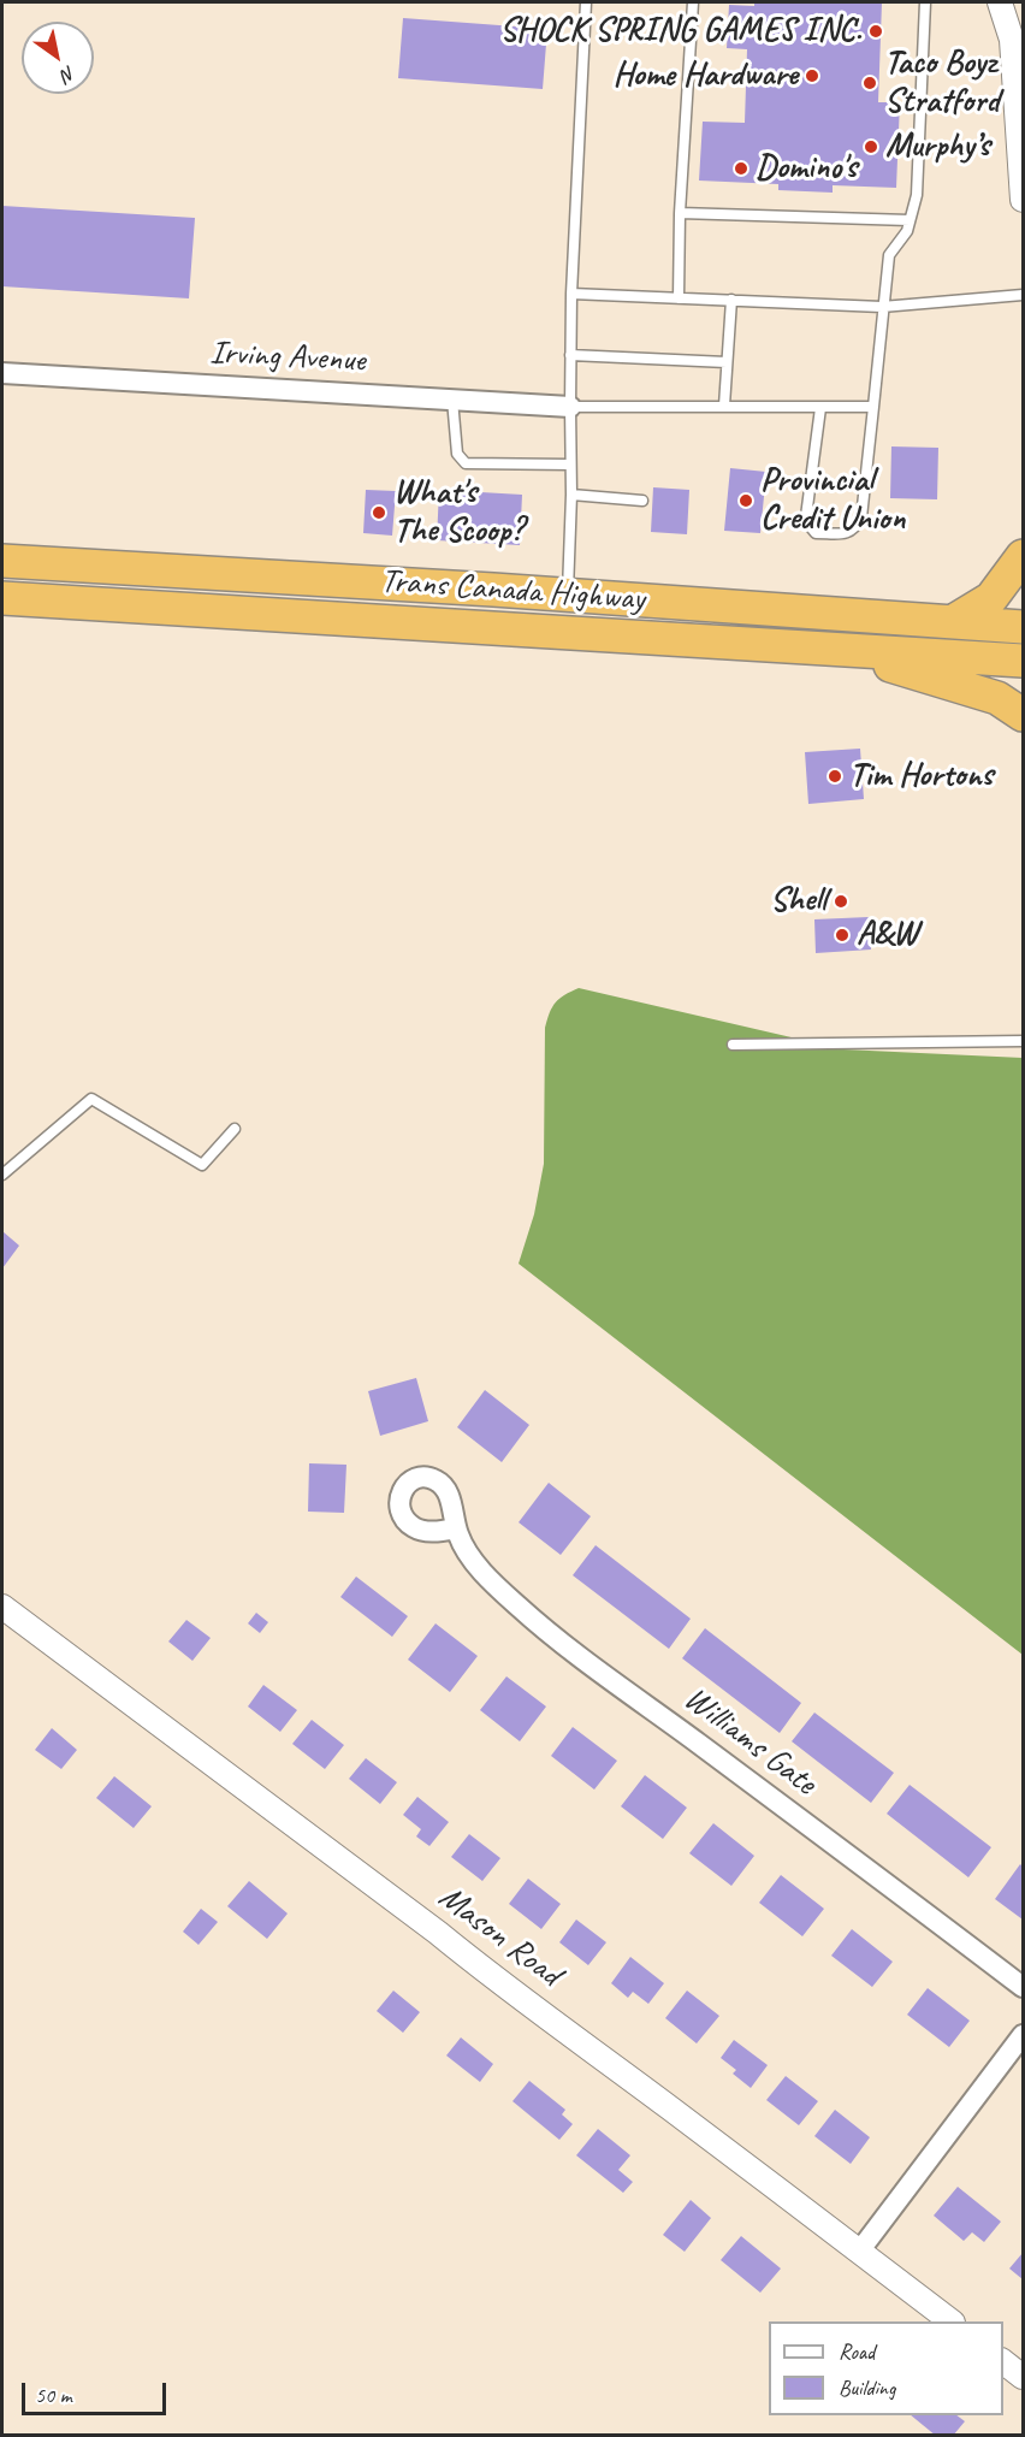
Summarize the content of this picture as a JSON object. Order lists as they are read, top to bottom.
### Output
{
  "streets": {
    "highway": ["Trans Canada Highway"],
    "street": ["Irving Avenue", "Williams Gate", "Mason Road"]
  },
  "places": [
    "SHOCK SPRING GAMES INC.",
    "Home Hardware",
    "Taco Boyz Stratford",
    "Murphy’s",
    "Domino's",
    "Provincial Credit Union",
    "What's The Scoop?",
    "Tim Hortons",
    "Shell",
    "A&W"
  ],
  "legend": ["Road", "Building"],
  "scale_bar": "50 m",
  "north": "bottom right"
}
